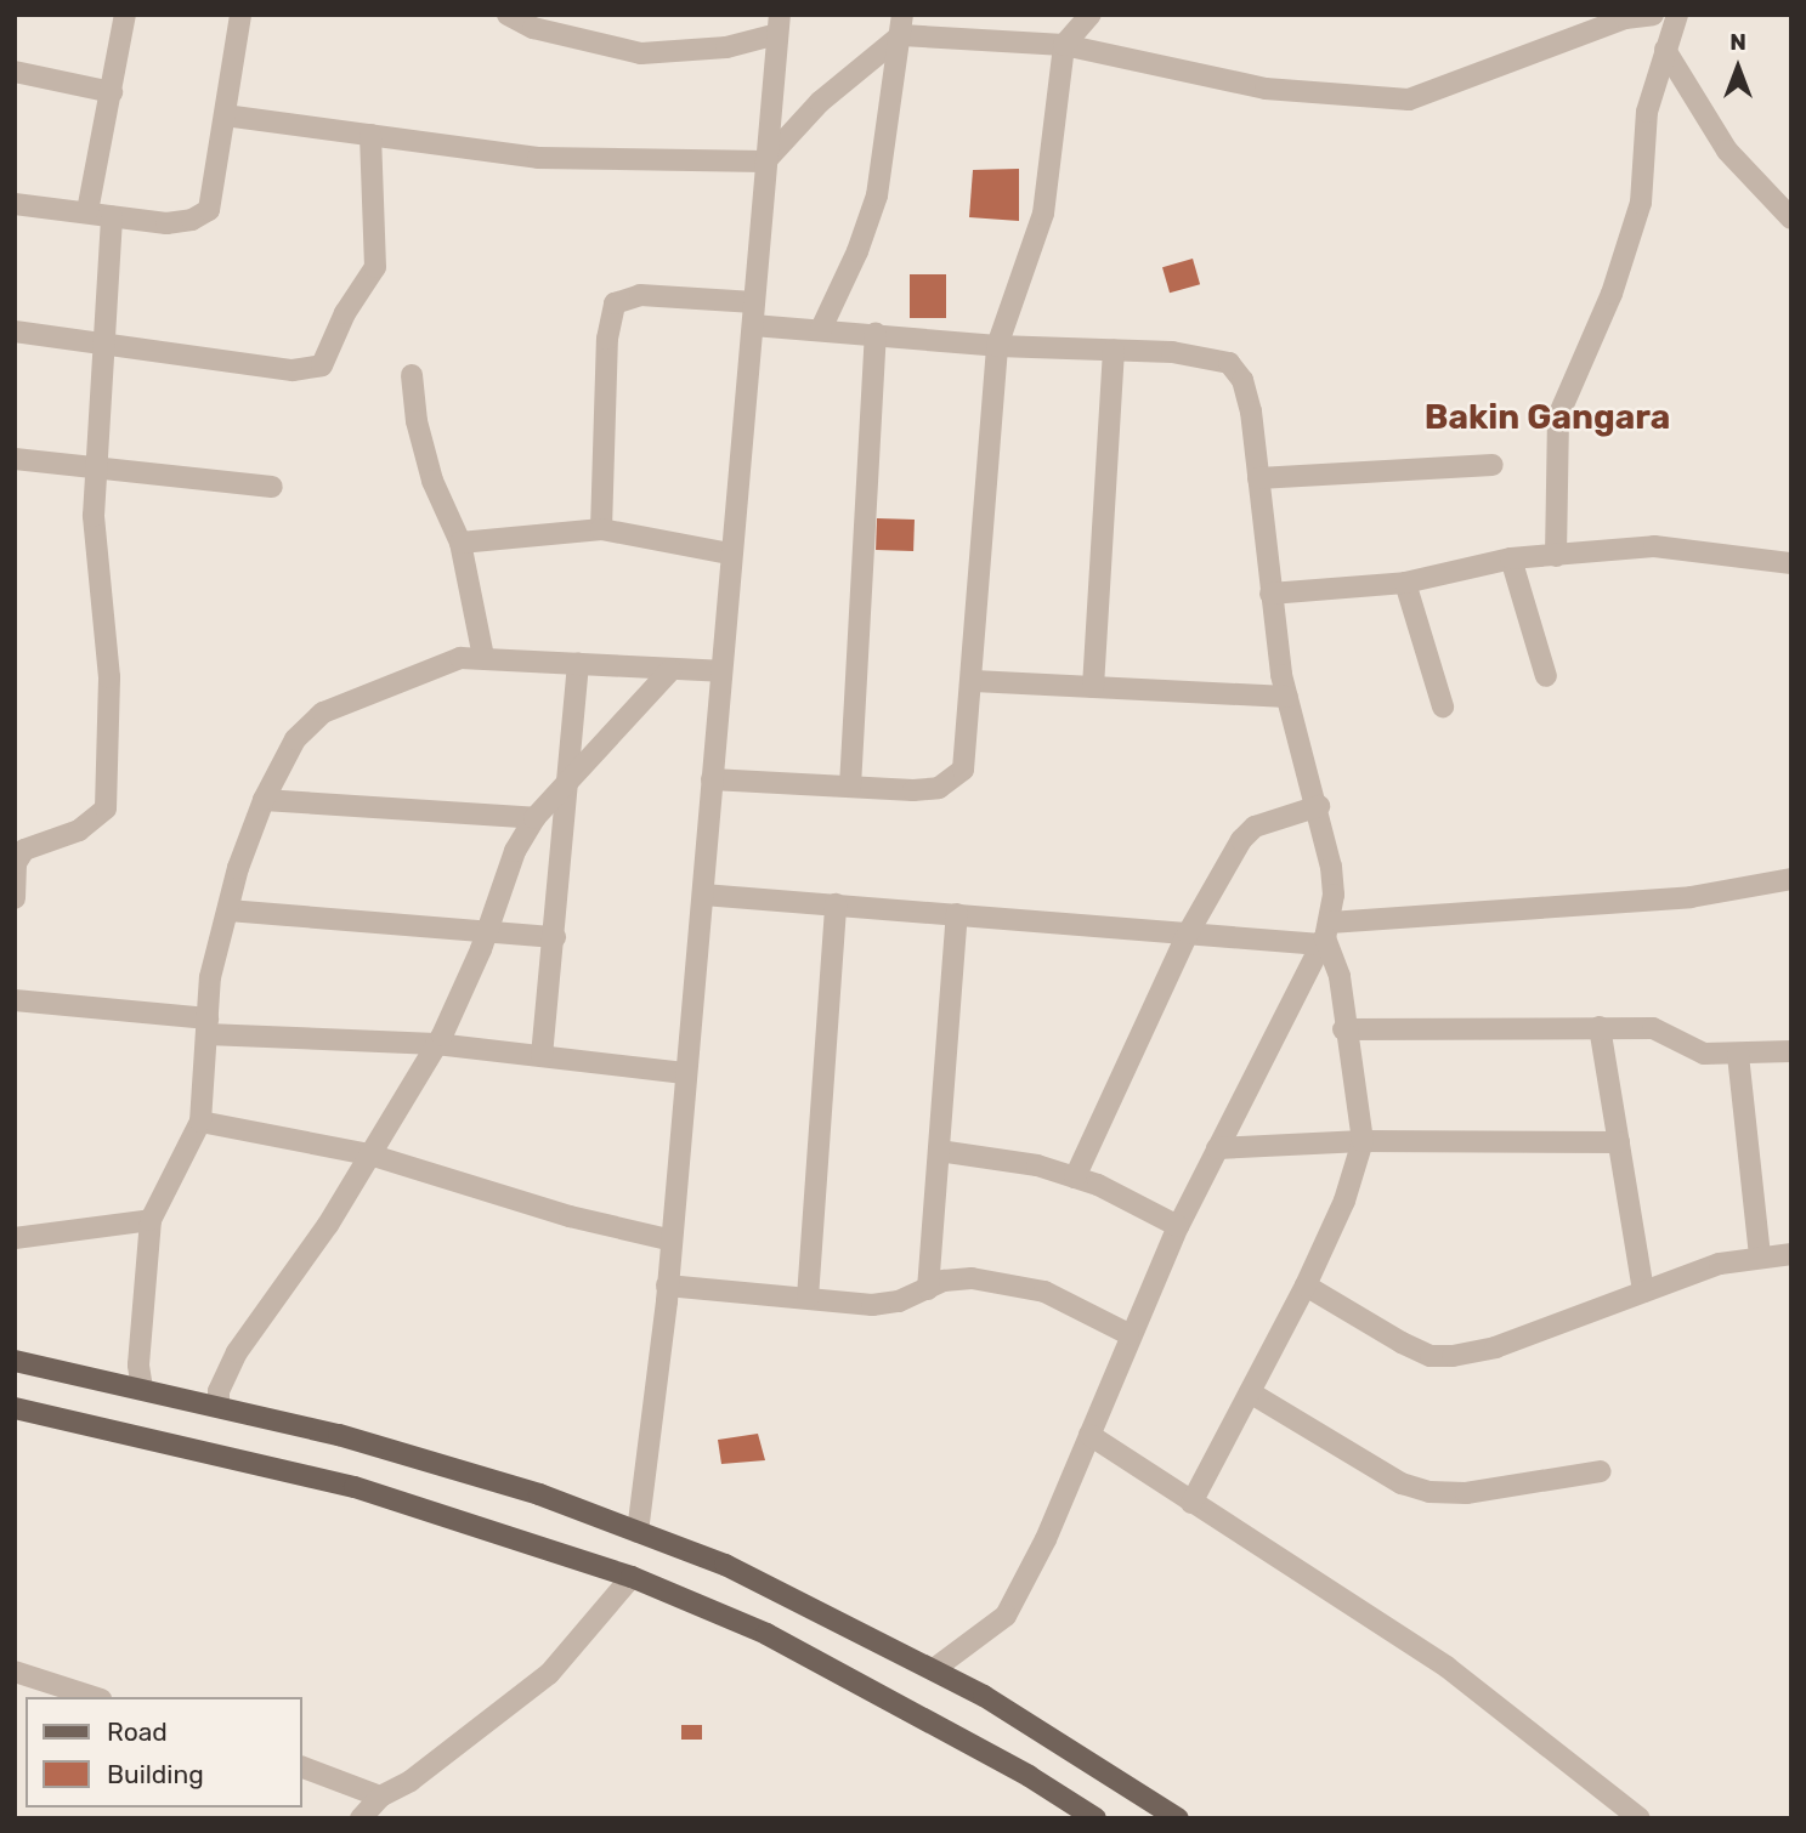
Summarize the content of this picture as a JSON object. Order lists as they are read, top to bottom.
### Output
{
  "districts": ["Bakin Gangara"],
  "legend": ["Road", "Building"],
  "north": "top"
}
